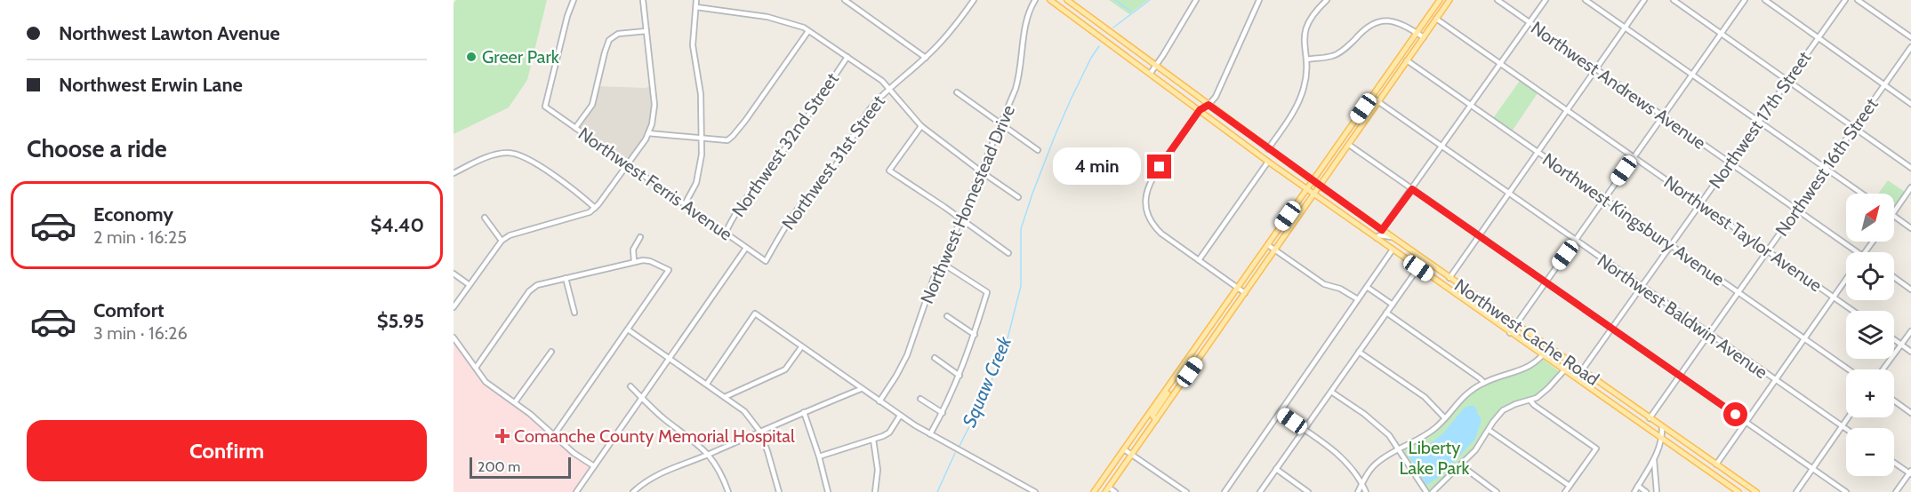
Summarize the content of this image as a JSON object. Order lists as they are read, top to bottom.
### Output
{
  "streets": {
    "main road": ["Northwest Cache Road"],
    "street": [
      "Northwest Andrews Avenue",
      "Northwest 17th Street",
      "Northwest 32nd Street",
      "Northwest 31st Street",
      "Northwest 16th Street",
      "Northwest Ferris Avenue",
      "Northwest Homestead Drive",
      "Northwest Kingsbury Avenue",
      "Northwest Taylor Avenue",
      "Northwest Baldwin Avenue"
    ]
  },
  "crossings": [
    ["Northwest Andrews Avenue", "Northwest 17th Street"],
    ["Northwest Andrews Avenue", "Northwest 16th Street"],
    ["Northwest 17th Street", "Northwest Kingsbury Avenue"],
    ["Northwest 17th Street", "Northwest Taylor Avenue"],
    ["Northwest 17th Street", "Northwest Baldwin Avenue"],
    ["Northwest 17th Street", "Northwest Cache Road"],
    ["Northwest 32nd Street", "Northwest Ferris Avenue"],
    ["Northwest 31st Street", "Northwest Ferris Avenue"],
    ["Northwest 16th Street", "Northwest Kingsbury Avenue"],
    ["Northwest 16th Street", "Northwest Taylor Avenue"],
    ["Northwest 16th Street", "Northwest Baldwin Avenue"],
    ["Northwest 16th Street", "Northwest Cache Road"]
  ],
  "water": ["Squaw Creek"],
  "parks": ["Liberty Lake Park"],
  "places": {
    "other": ["Greer Park"],
    "health": ["Comanche County Memorial Hospital"]
  },
  "scale_bar": "200 m",
  "north": "top right",
  "page": {
    "banner": ["Northwest Lawton Avenue", "Northwest Erwin Lane"],
    "heading": "Choose a ride",
    "bubble": "4 min",
    "list": [
      {
        "name": "Economy",
        "note": "2 min · 16:25",
        "value": "$4.40"
      },
      {
        "name": "Comfort",
        "note": "3 min · 16:26",
        "value": "$5.95"
      }
    ],
    "map_buttons": ["+", "−"],
    "buttons": "Confirm",
    "scale": "200 m"
  }
}
